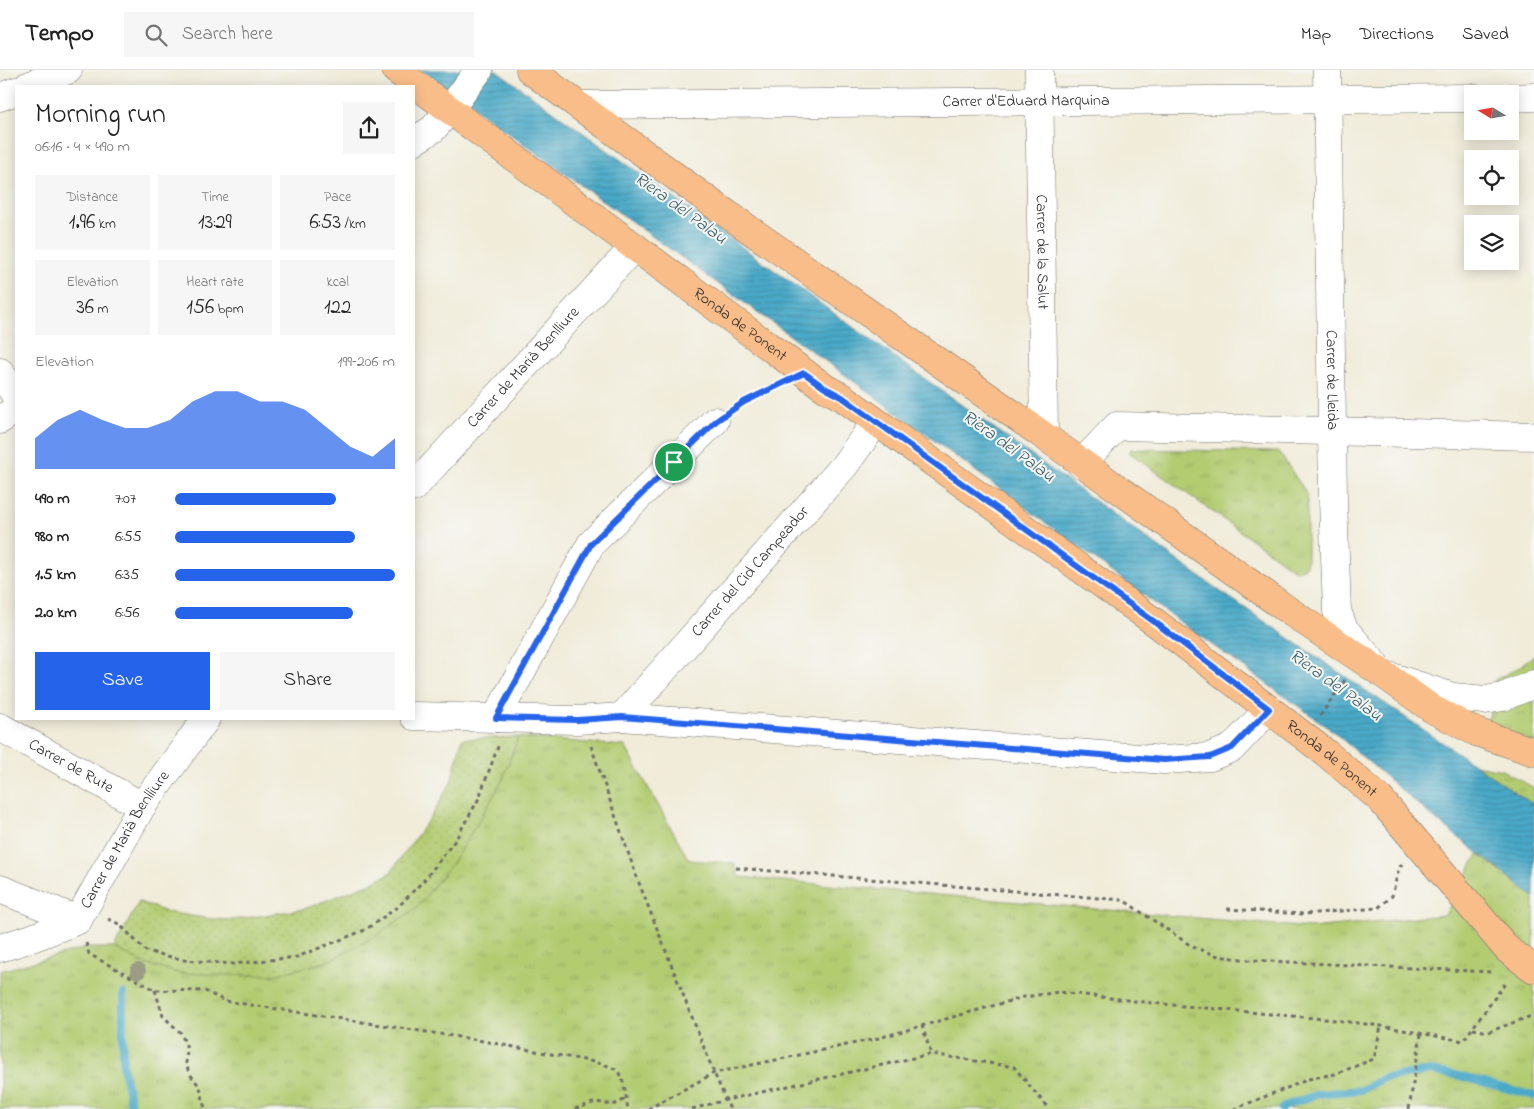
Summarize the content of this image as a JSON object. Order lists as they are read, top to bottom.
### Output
{
  "streets": {
    "main road": ["Ronda de Ponent"],
    "street": [
      "Carrer d'Eduard Marquina",
      "Carrer de la Salut",
      "Carrer de Marià Benlliure",
      "Carrer de Lleida",
      "Carrer del Cid Campeador",
      "Carrer de Rute"
    ]
  },
  "crossings": [
    ["Carrer d'Eduard Marquina", "Carrer de la Salut"],
    ["Carrer d'Eduard Marquina", "Carrer de Lleida"],
    ["Ronda de Ponent", "Carrer de Marià Benlliure"],
    ["Ronda de Ponent", "Carrer del Cid Campeador"],
    ["Carrer de Marià Benlliure", "Carrer de Rute"]
  ],
  "water": ["Riera del Palau"],
  "north": "left",
  "page": {
    "header": "Tempo",
    "search": "Search here",
    "nav": ["Map", "Directions", "Saved"],
    "heading": ["Morning run", "06:16 · 4 × 490 m"],
    "stats": [
      ["Distance", "1.96 km"],
      ["Time", "13:29"],
      ["Pace", "6:53 /km"],
      ["Elevation", "36 m"],
      ["Heart rate", "156 bpm"],
      ["kcal", "122"]
    ],
    "chart": ["Elevation", "199–206 m"],
    "list": [
      {
        "name": "490 m",
        "note": "7:07"
      },
      {
        "name": "980 m",
        "note": "6:55"
      },
      {
        "name": "1.5 km",
        "note": "6:35"
      },
      {
        "name": "2.0 km",
        "note": "6:56"
      }
    ],
    "buttons": ["Save", "Share"]
  }
}
